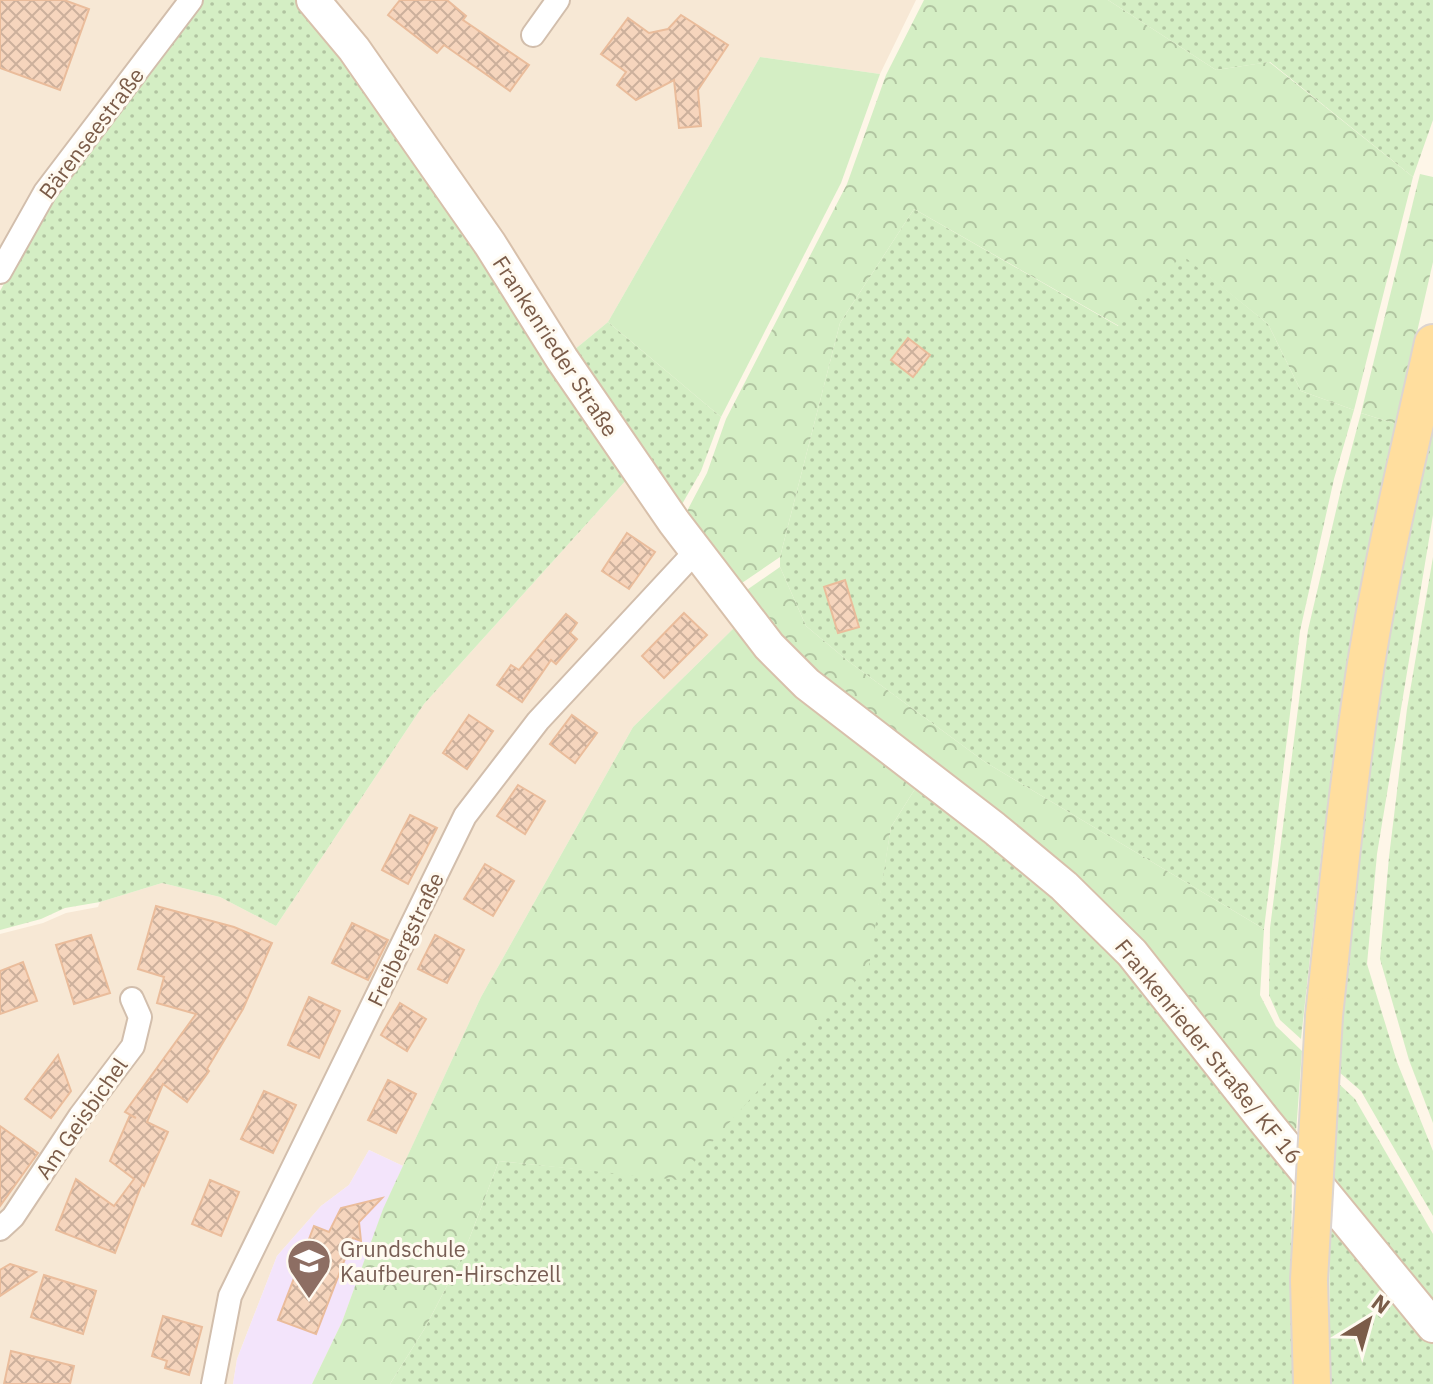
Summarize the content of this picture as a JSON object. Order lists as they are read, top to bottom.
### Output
{
  "streets": {
    "street": [
      "Bärenseestraße",
      "Frankenrieder Straße",
      "Freibergstraße",
      "Frankenrieder Straße/ KF 16",
      "Am Geisbichel"
    ]
  },
  "crossings": [
    ["Frankenrieder Straße", "Freibergstraße"],
    ["Frankenrieder Straße", "Frankenrieder Straße/ KF 16"]
  ],
  "places": {
    "school or university": ["Grundschule Kaufbeuren-Hirschzell"]
  },
  "north": "top right"
}
